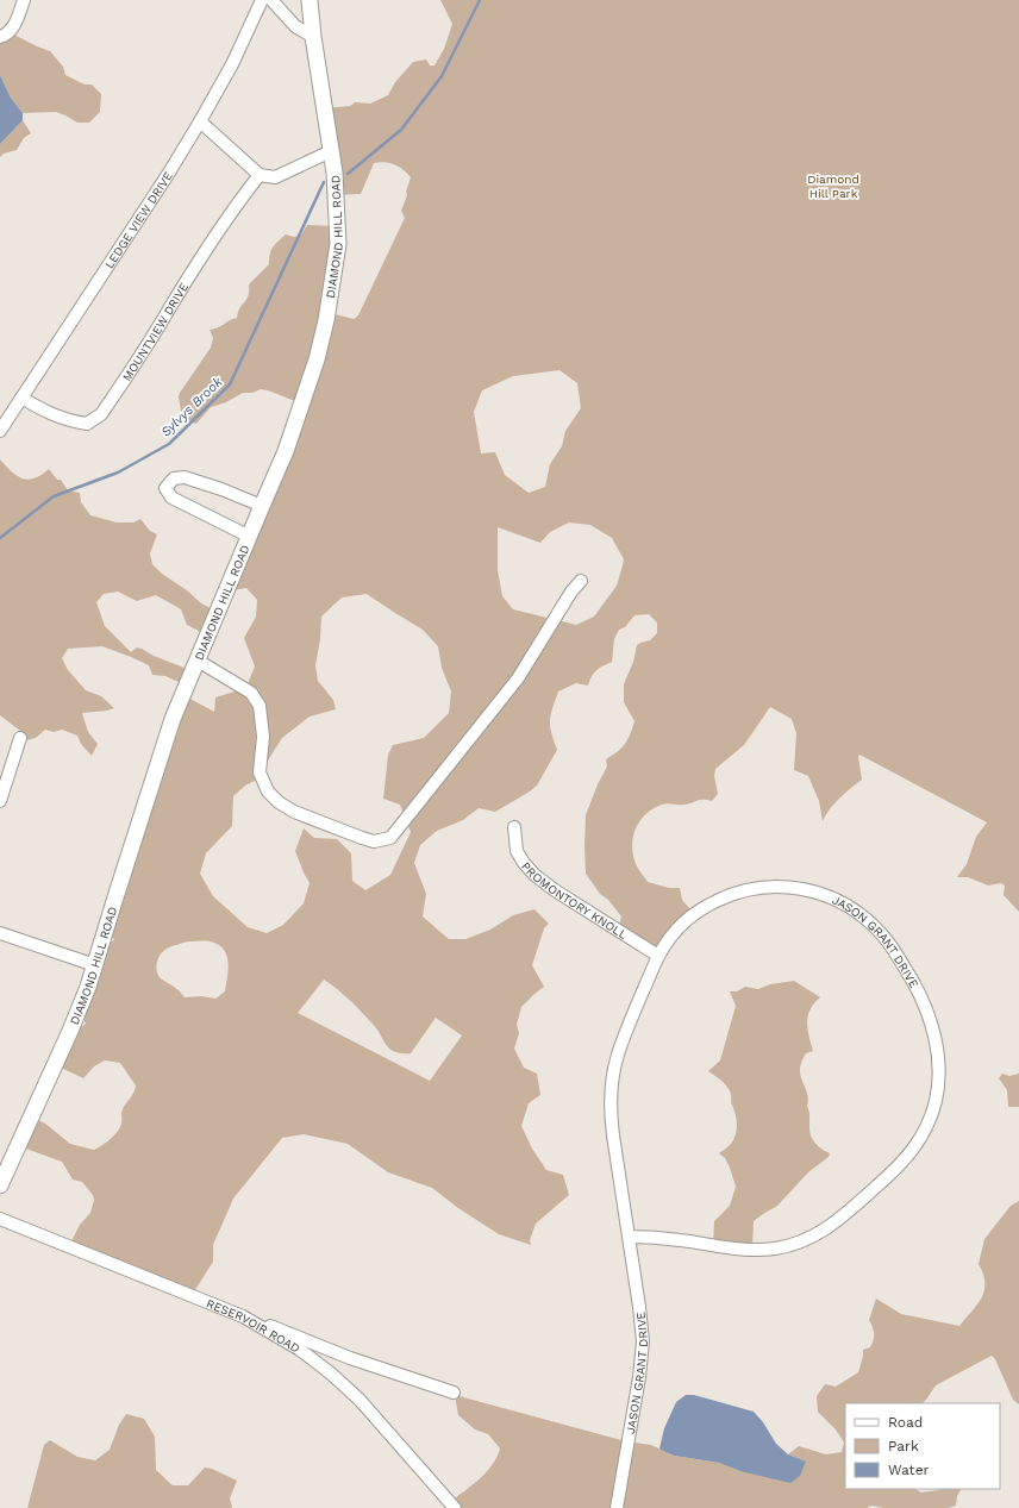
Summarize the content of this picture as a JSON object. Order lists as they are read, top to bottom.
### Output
{
  "streets": {
    "main road": ["DIAMOND HILL ROAD"],
    "street": [
      "LEDGE VIEW DRIVE",
      "MOUNTVIEW DRIVE",
      "PROMONTORY KNOLL",
      "JASON GRANT DRIVE",
      "RESERVOIR ROAD"
    ]
  },
  "crossings": [
    ["LEDGE VIEW DRIVE", "MOUNTVIEW DRIVE"],
    ["PROMONTORY KNOLL", "JASON GRANT DRIVE"]
  ],
  "water": ["Sylvys Brook"],
  "parks": ["Diamond Hill Park"],
  "legend": ["Road", "Park", "Water"]
}
